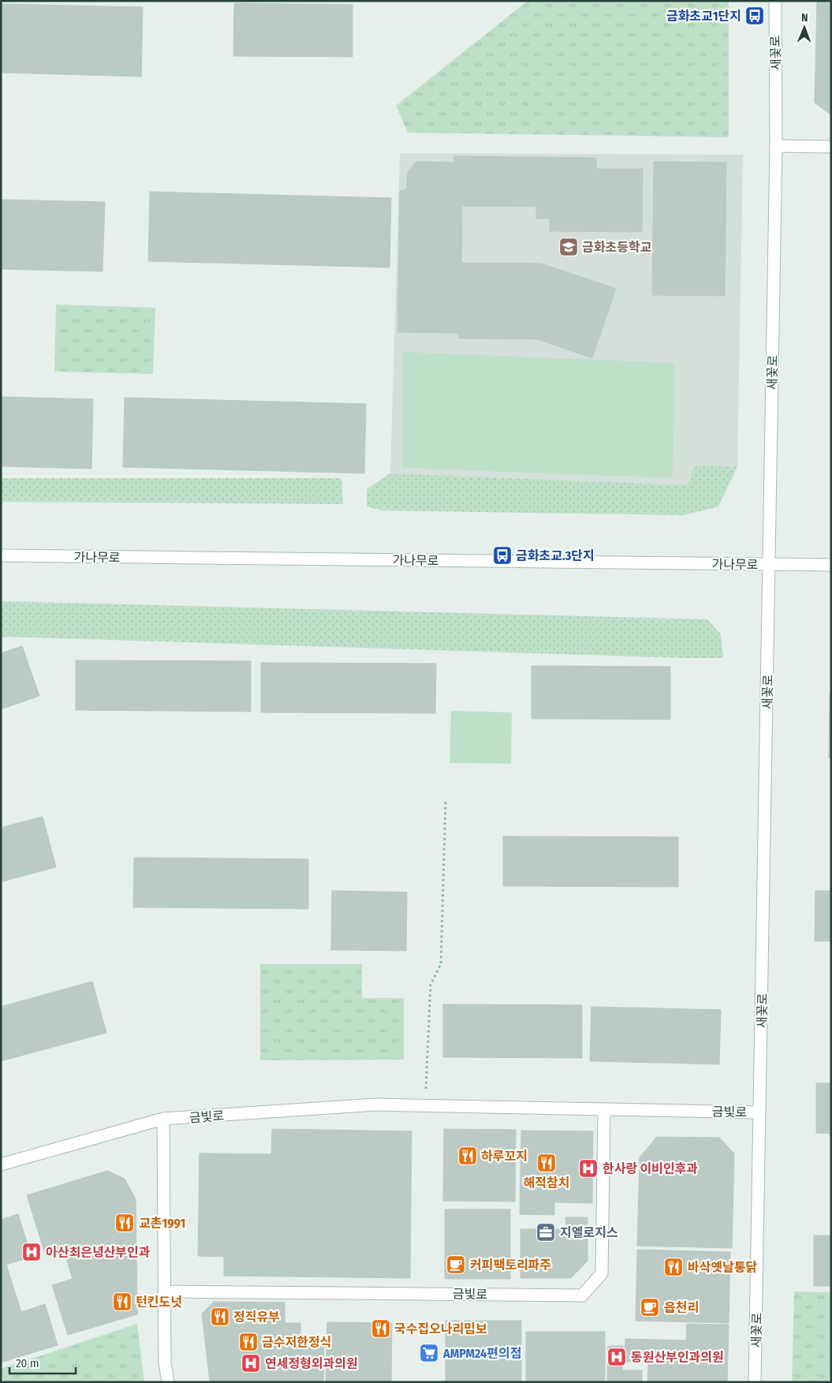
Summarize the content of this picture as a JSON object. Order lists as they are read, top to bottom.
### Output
{
  "streets": {
    "street": ["새꽃로", "가나무로", "금빛로"]
  },
  "crossings": [
    ["새꽃로", "가나무로"],
    ["새꽃로", "금빛로"]
  ],
  "places": {
    "bus stop": ["금화초교1단지", "금화초교.3단지"],
    "school or university": ["금화초등학교"],
    "restaurant": [
      "하루꼬지",
      "해적참치",
      "교촌1991",
      "바삭옛날통닭",
      "턴킨도넛",
      "정직유부",
      "국수집오나리밈보",
      "금수저한정식"
    ],
    "hospital": [
      "한사랑 이비인후과",
      "아산최은녕산부인과",
      "동원산부인과의원",
      "연세정형외과의원"
    ],
    "office": ["지엘로지스"],
    "cafe": ["커피팩토리파주", "읍천리"],
    "supermarket": ["AMPM24편의점"]
  },
  "scale_bar": "20 m",
  "north": "top"
}
